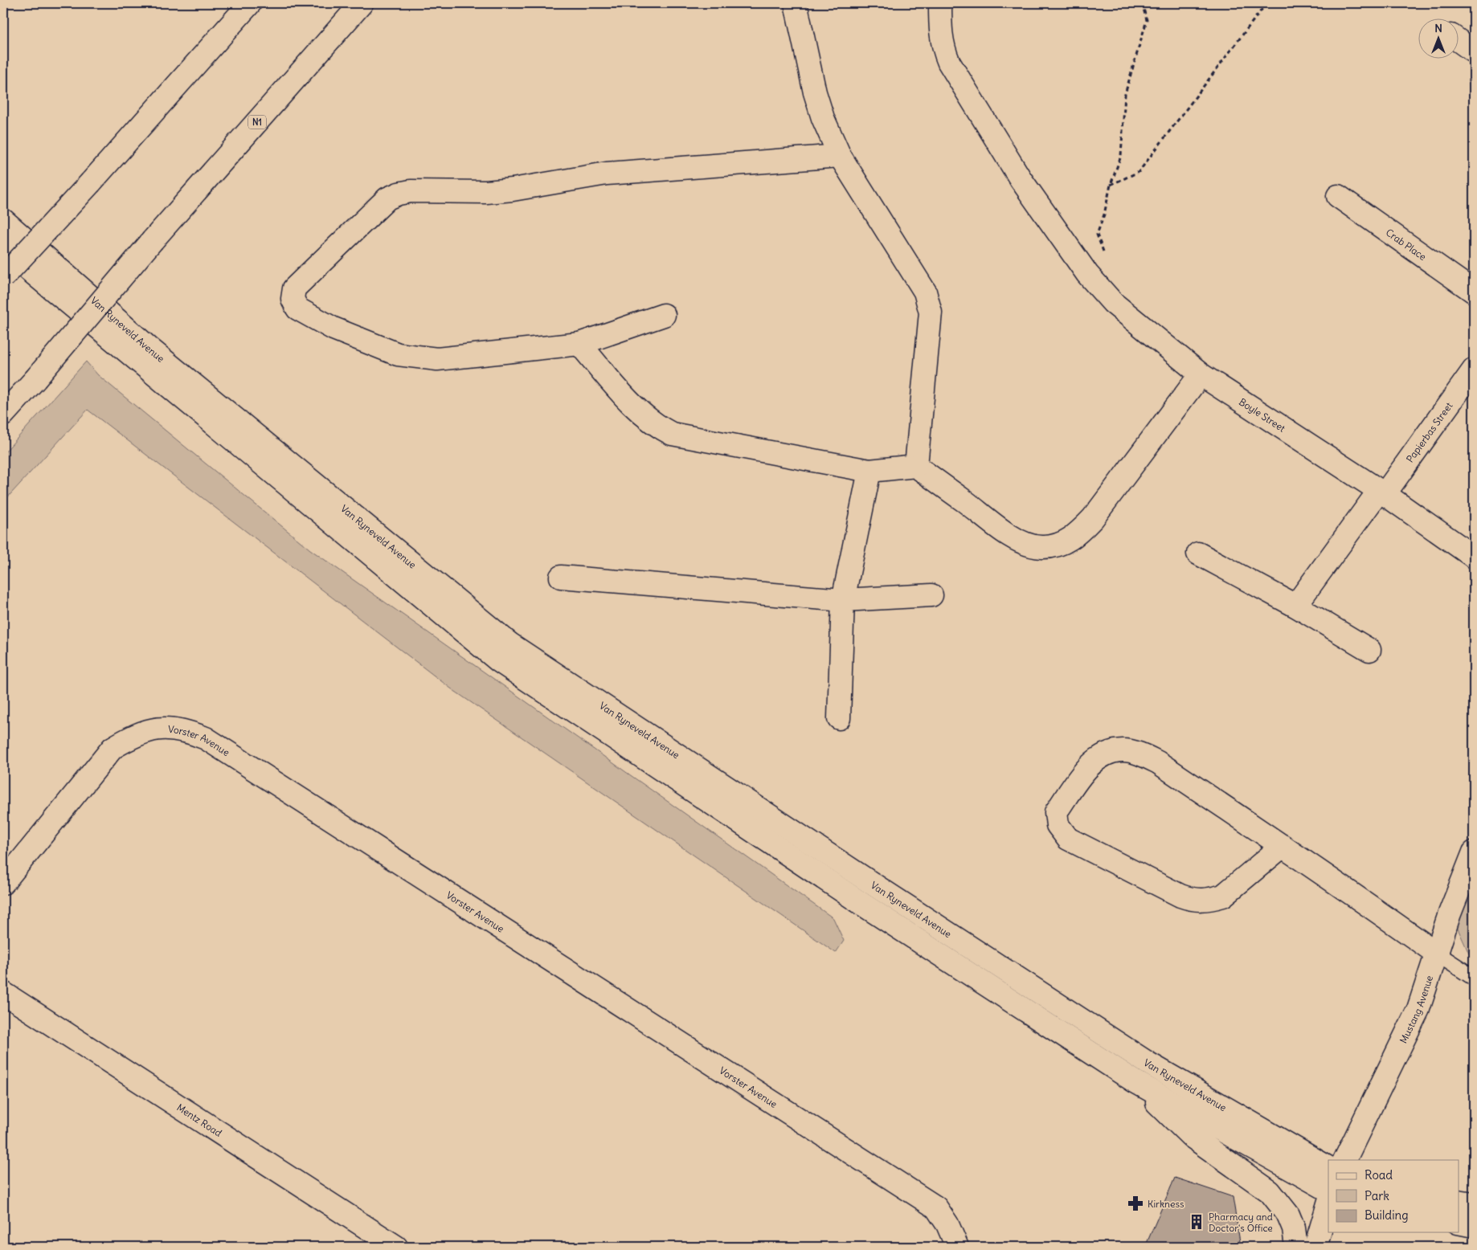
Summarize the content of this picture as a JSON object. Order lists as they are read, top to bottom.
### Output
{
  "streets": {
    "main road": [
      "N1",
      "Crab Place",
      "Van Ryneveld Avenue",
      "Boyle Street",
      "Papierbas Street",
      "Vorster Avenue",
      "Mustang Avenue",
      "Mentz Road"
    ]
  },
  "crossings": [
    ["Boyle Street", "Papierbas Street"]
  ],
  "places": {
    "pharmacy": ["Kirkness"],
    "building": ["Pharmacy and Doctor's Office"]
  },
  "legend": ["Road", "Park", "Building"],
  "north": "top"
}
